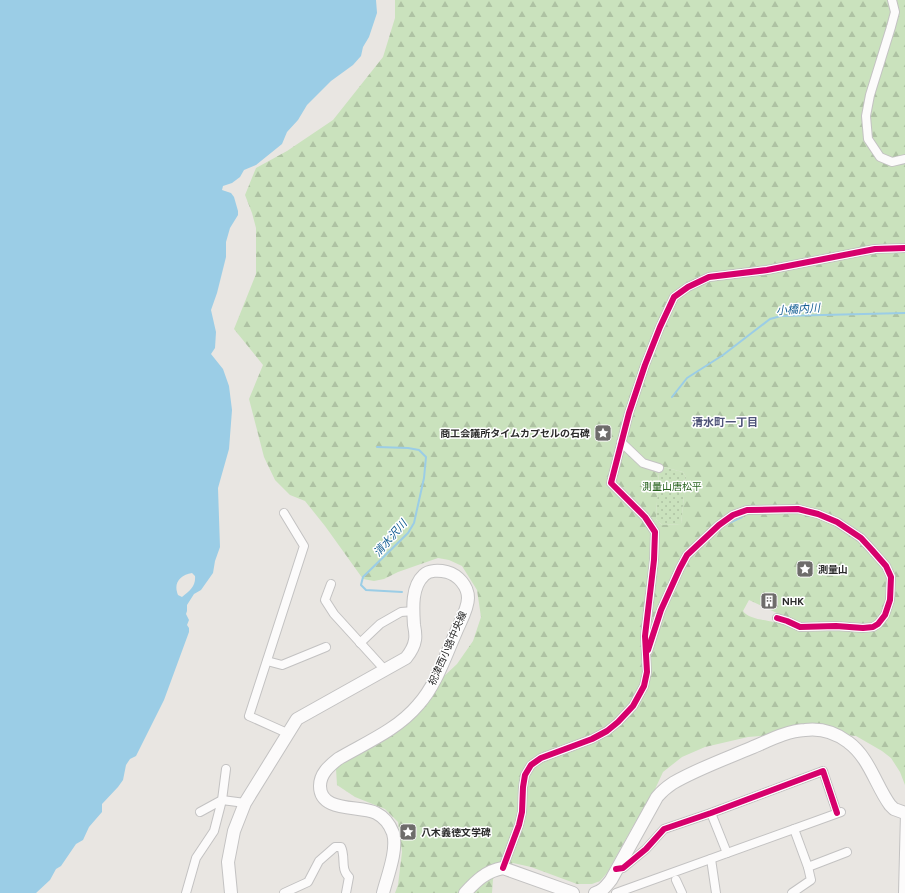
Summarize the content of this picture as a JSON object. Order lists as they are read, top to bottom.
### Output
{
  "streets": {
    "main road": ["祝津西小路中央線"]
  },
  "districts": ["清水町一丁目"],
  "water": ["小橋内川", "清水沢川"],
  "parks": ["測量山唐松平"],
  "places": {
    "place": ["商工会議所タイムカプセルの石碑", "測量山", "八木義徳文学碑"],
    "building": ["NHK"]
  }
}
